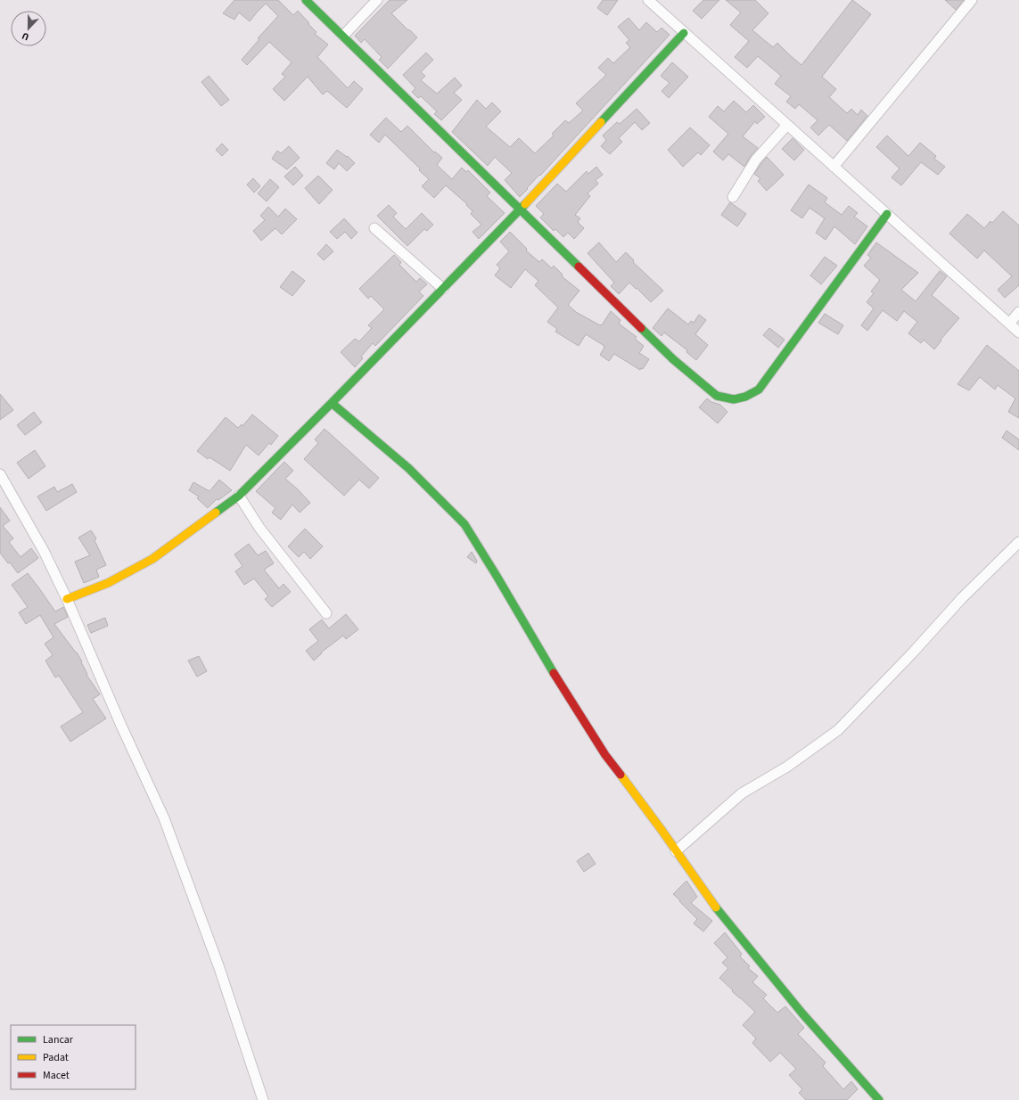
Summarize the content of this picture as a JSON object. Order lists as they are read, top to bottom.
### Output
{
  "legend": ["Lancar", "Padat", "Macet"],
  "north": "bottom"
}
